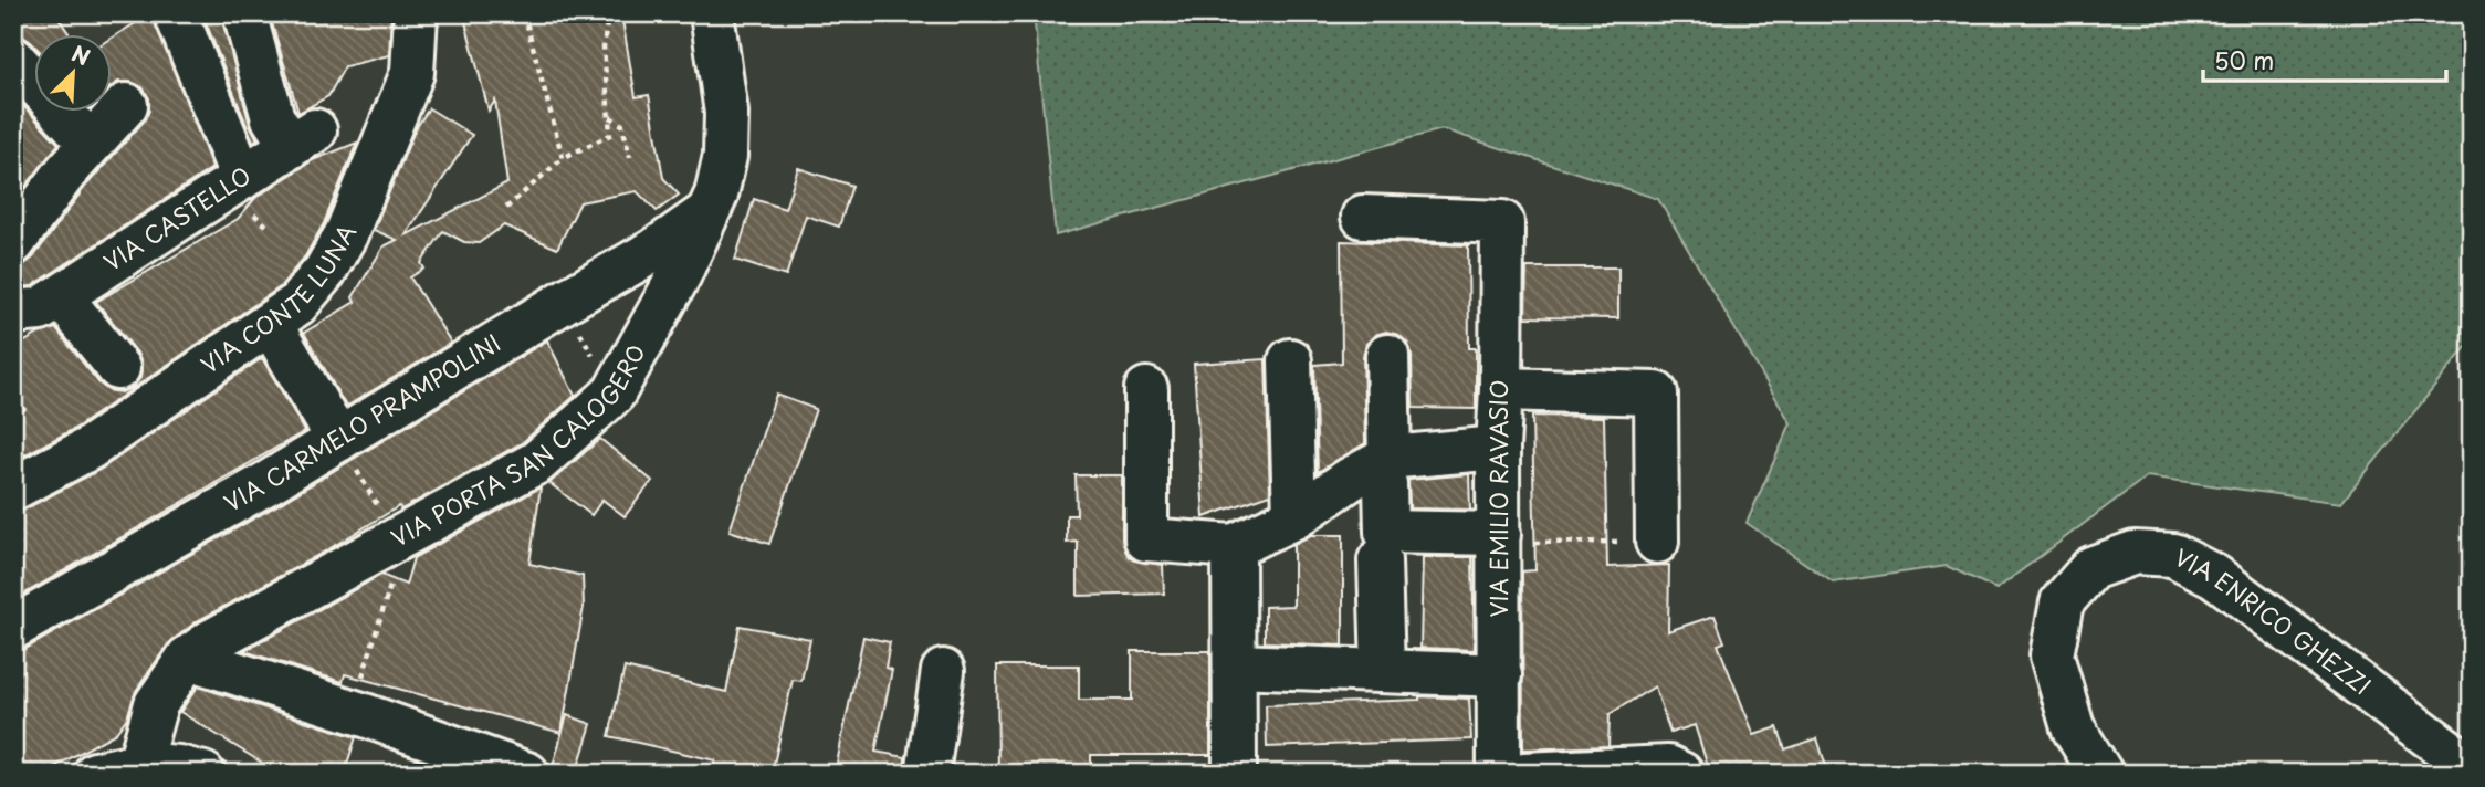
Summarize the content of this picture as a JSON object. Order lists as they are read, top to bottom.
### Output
{
  "streets": {
    "street": [
      "VIA CASTELLO",
      "VIA CONTE LUNA",
      "VIA CARMELO PRAMPOLINI",
      "VIA PORTA SAN CALOGERO",
      "VIA EMILIO RAVASIO",
      "VIA ENRICO GHEZZI"
    ]
  },
  "crossings": [
    ["VIA CARMELO PRAMPOLINI", "VIA PORTA SAN CALOGERO"]
  ],
  "scale_bar": "50 m",
  "north": "top right"
}
